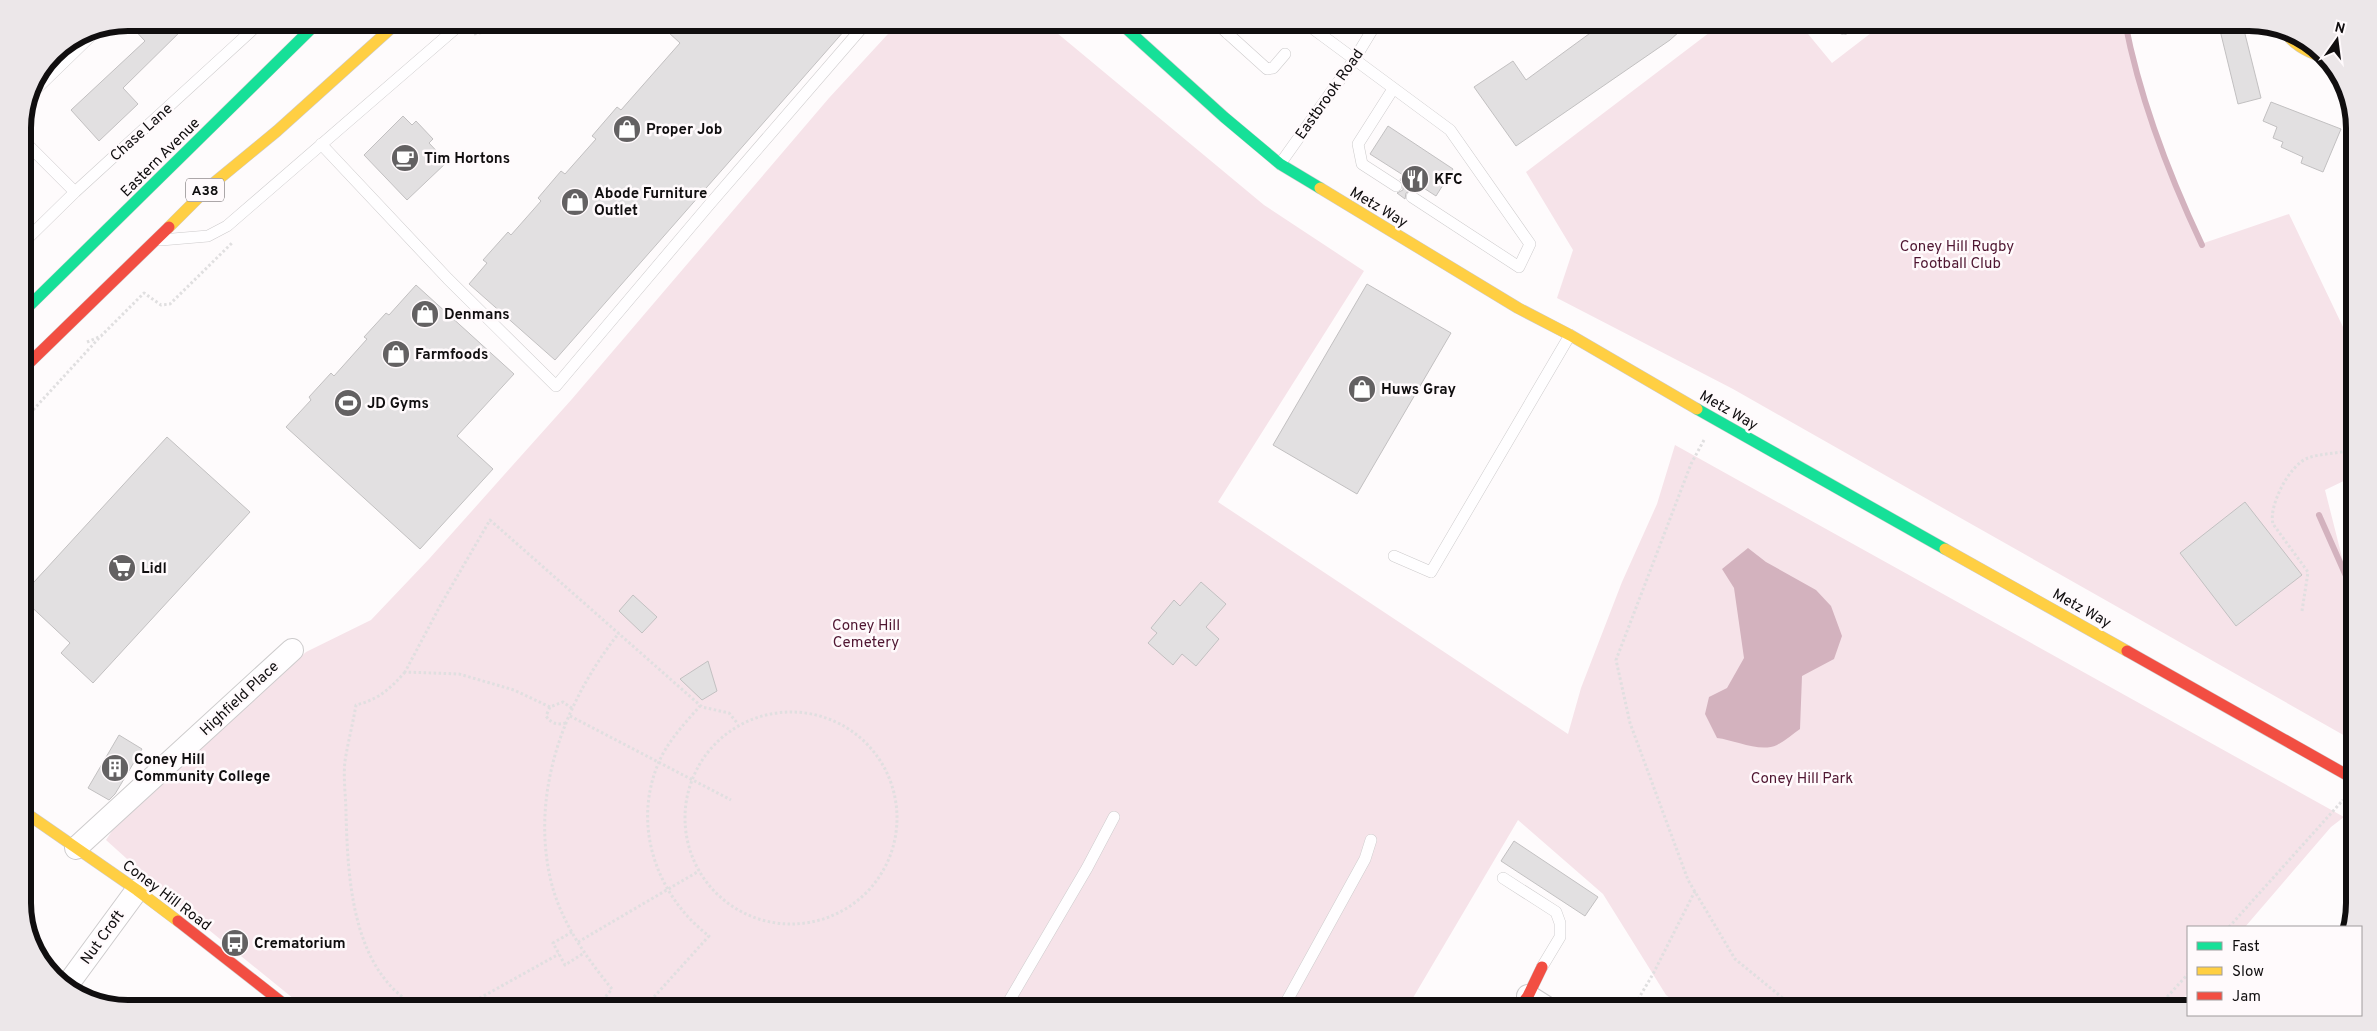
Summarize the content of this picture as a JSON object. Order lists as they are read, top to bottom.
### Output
{
  "streets": {
    "main road": [
      "Eastern Avenue",
      "A38",
      "Metz Way",
      "Coney Hill Road"
    ],
    "street": ["Highfield Place", "Nut Croft"],
    "lane": ["Eastbrook Road", "Chase Lane"]
  },
  "crossings": [
    ["Eastbrook Road", "Metz Way"],
    ["Highfield Place", "Coney Hill Road"],
    ["Coney Hill Road", "Nut Croft"]
  ],
  "parks": ["Coney Hill Rugby Football Club", "Coney Hill Cemetery", "Coney Hill Park"],
  "places": {
    "shop": [
      "Proper Job",
      "Abode Furniture Outlet",
      "Denmans",
      "Farmfoods",
      "Huws Gray"
    ],
    "cafe": ["Tim Hortons"],
    "restaurant": ["KFC"],
    "sports": ["JD Gyms"],
    "supermarket": ["Lidl"],
    "building": ["Coney Hill Community College"],
    "bus stop": ["Crematorium"]
  },
  "legend": ["Fast", "Slow", "Jam"],
  "north": "top"
}
